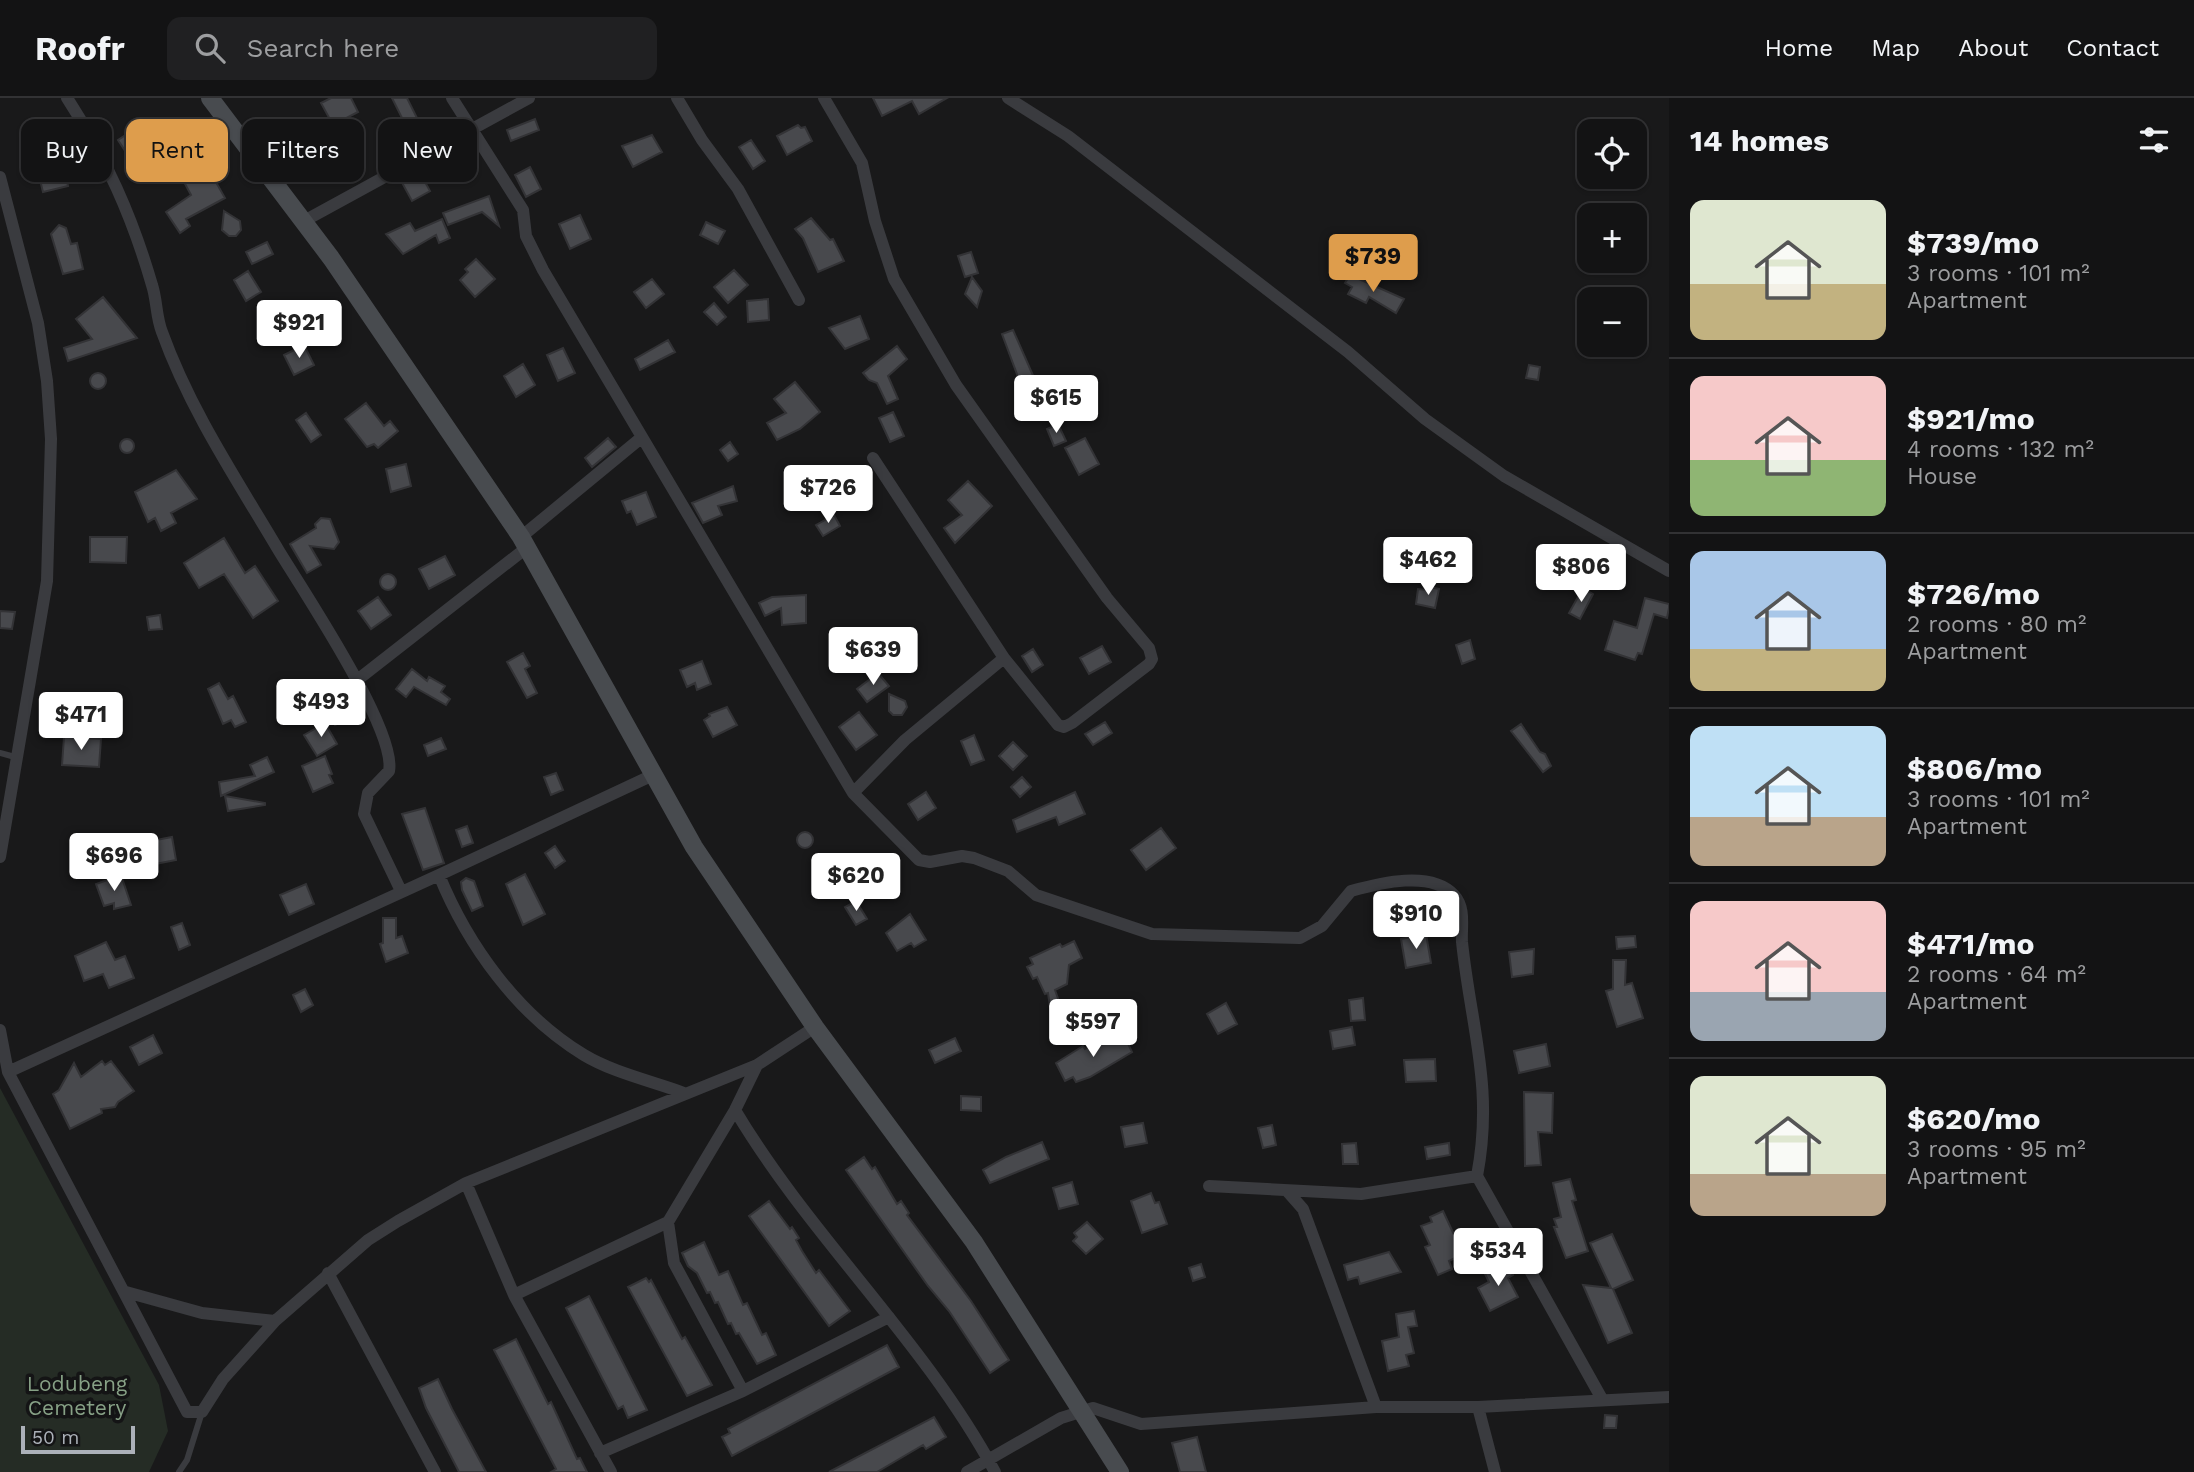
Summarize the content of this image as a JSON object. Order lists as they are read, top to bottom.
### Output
{
  "parks": ["Lodubeng Cemetery"],
  "scale_bar": "50 m",
  "page": {
    "header": "Roofr",
    "search": "Search here",
    "nav": [
      "Home",
      "Map",
      "About",
      "Contact"
    ],
    "heading": "14 homes",
    "map_buttons": ["+", "−"],
    "chip": [
      "Buy",
      "Rent",
      "Filters",
      "New"
    ],
    "list": [
      {
        "name": "$739/mo",
        "note": "3 rooms · 101 m² · Apartment"
      },
      {
        "name": "$921/mo",
        "note": "4 rooms · 132 m² · House"
      },
      {
        "name": "$726/mo",
        "note": "2 rooms · 80 m² · Apartment"
      },
      {
        "name": "$806/mo",
        "note": "3 rooms · 101 m² · Apartment"
      },
      {
        "name": "$471/mo",
        "note": "2 rooms · 64 m² · Apartment"
      },
      {
        "name": "$620/mo",
        "note": "3 rooms · 95 m² · Apartment"
      }
    ],
    "price": [
      "$739",
      "$921",
      "$615",
      "$726",
      "$462",
      "$806",
      "$639",
      "$493",
      "$471",
      "$696",
      "$620",
      "$910",
      "$597",
      "$534"
    ],
    "scale": "50 m"
  }
}
